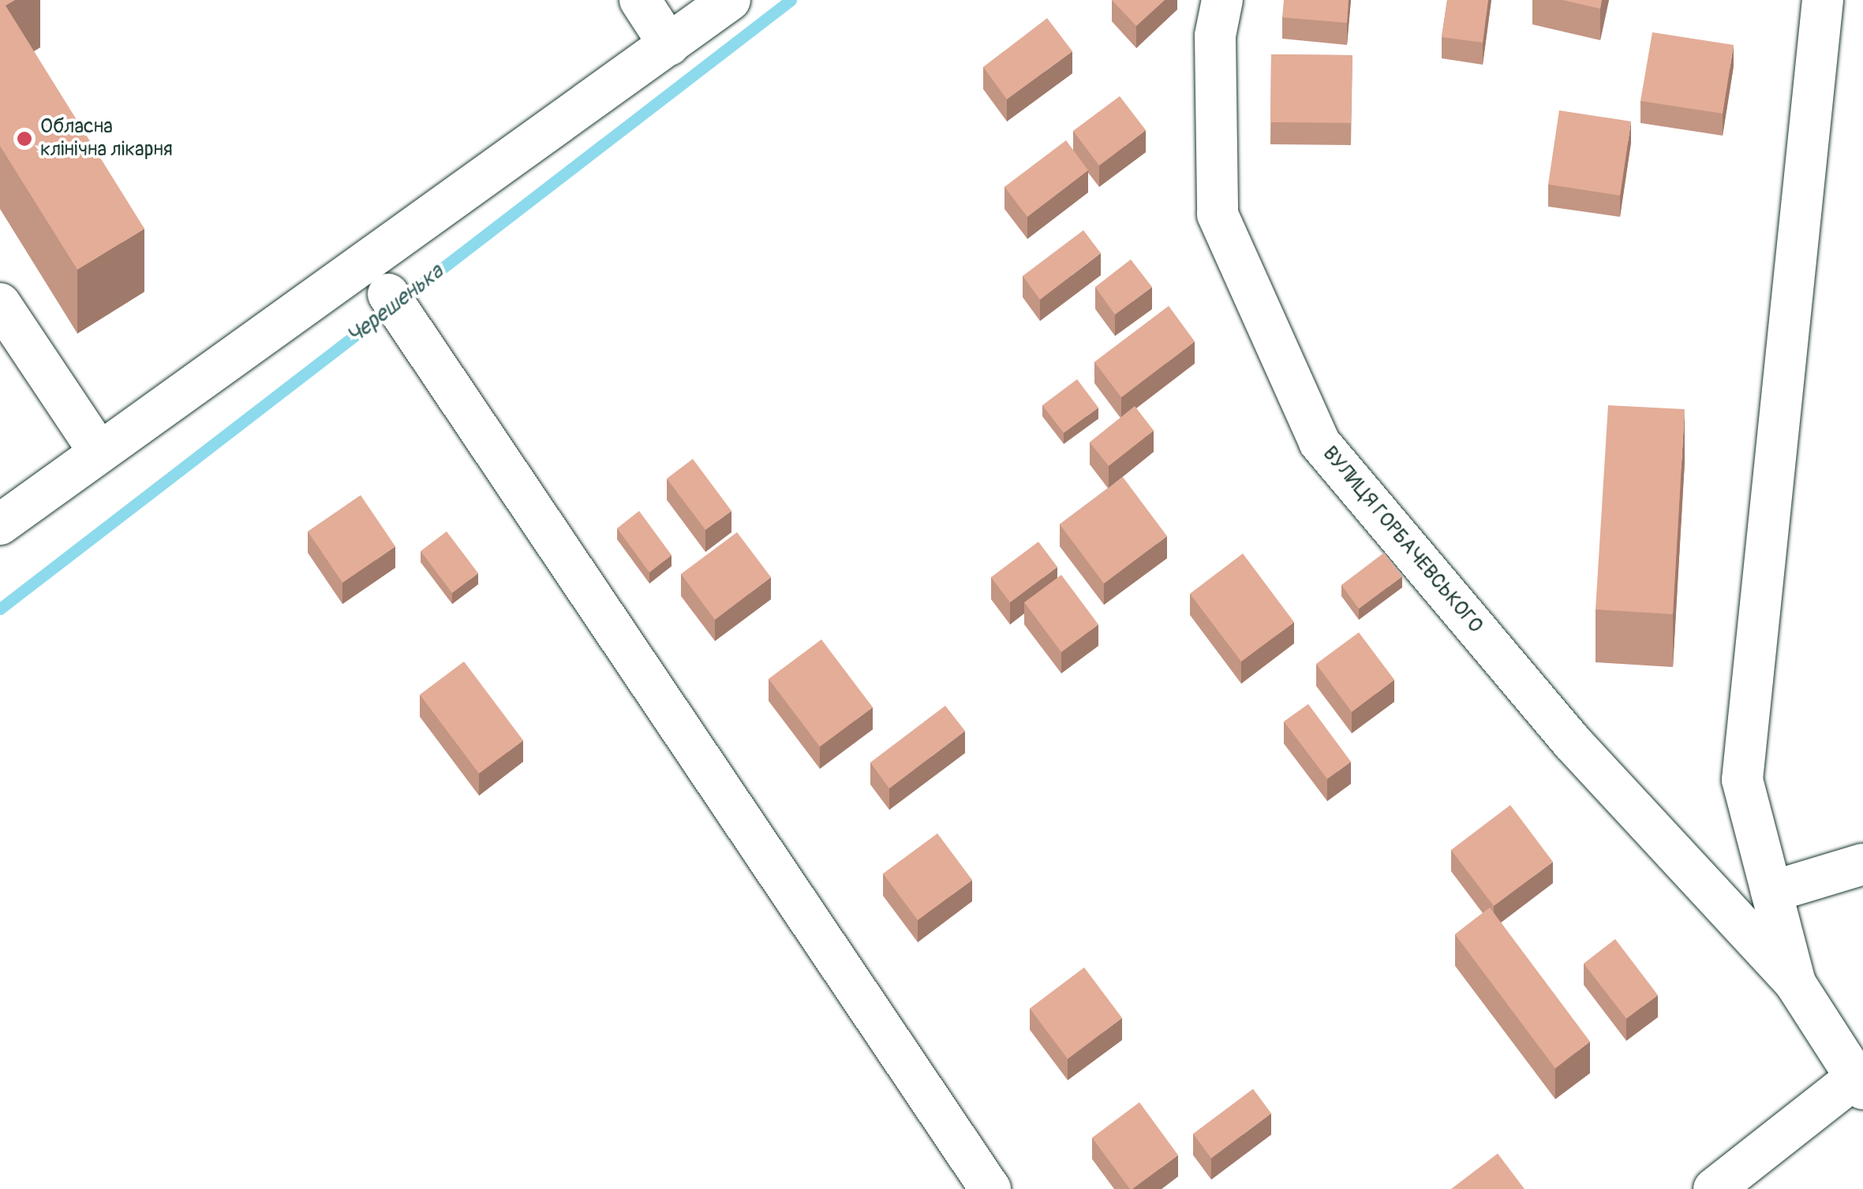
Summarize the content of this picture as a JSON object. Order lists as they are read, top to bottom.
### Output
{
  "streets": {
    "street": ["ВУЛИЦЯ ГОРБАЧЕВСЬКОГО"]
  },
  "water": ["Черешенька"],
  "places": ["Обласна клінічна лікарня"]
}
